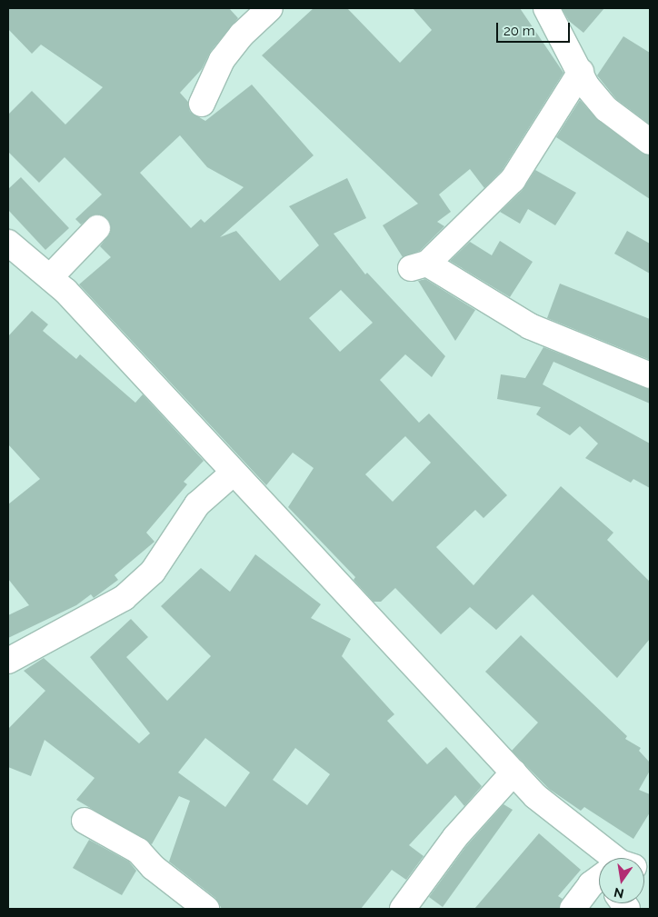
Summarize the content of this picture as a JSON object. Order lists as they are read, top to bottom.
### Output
{
  "scale_bar": "20 m",
  "north": "bottom"
}
